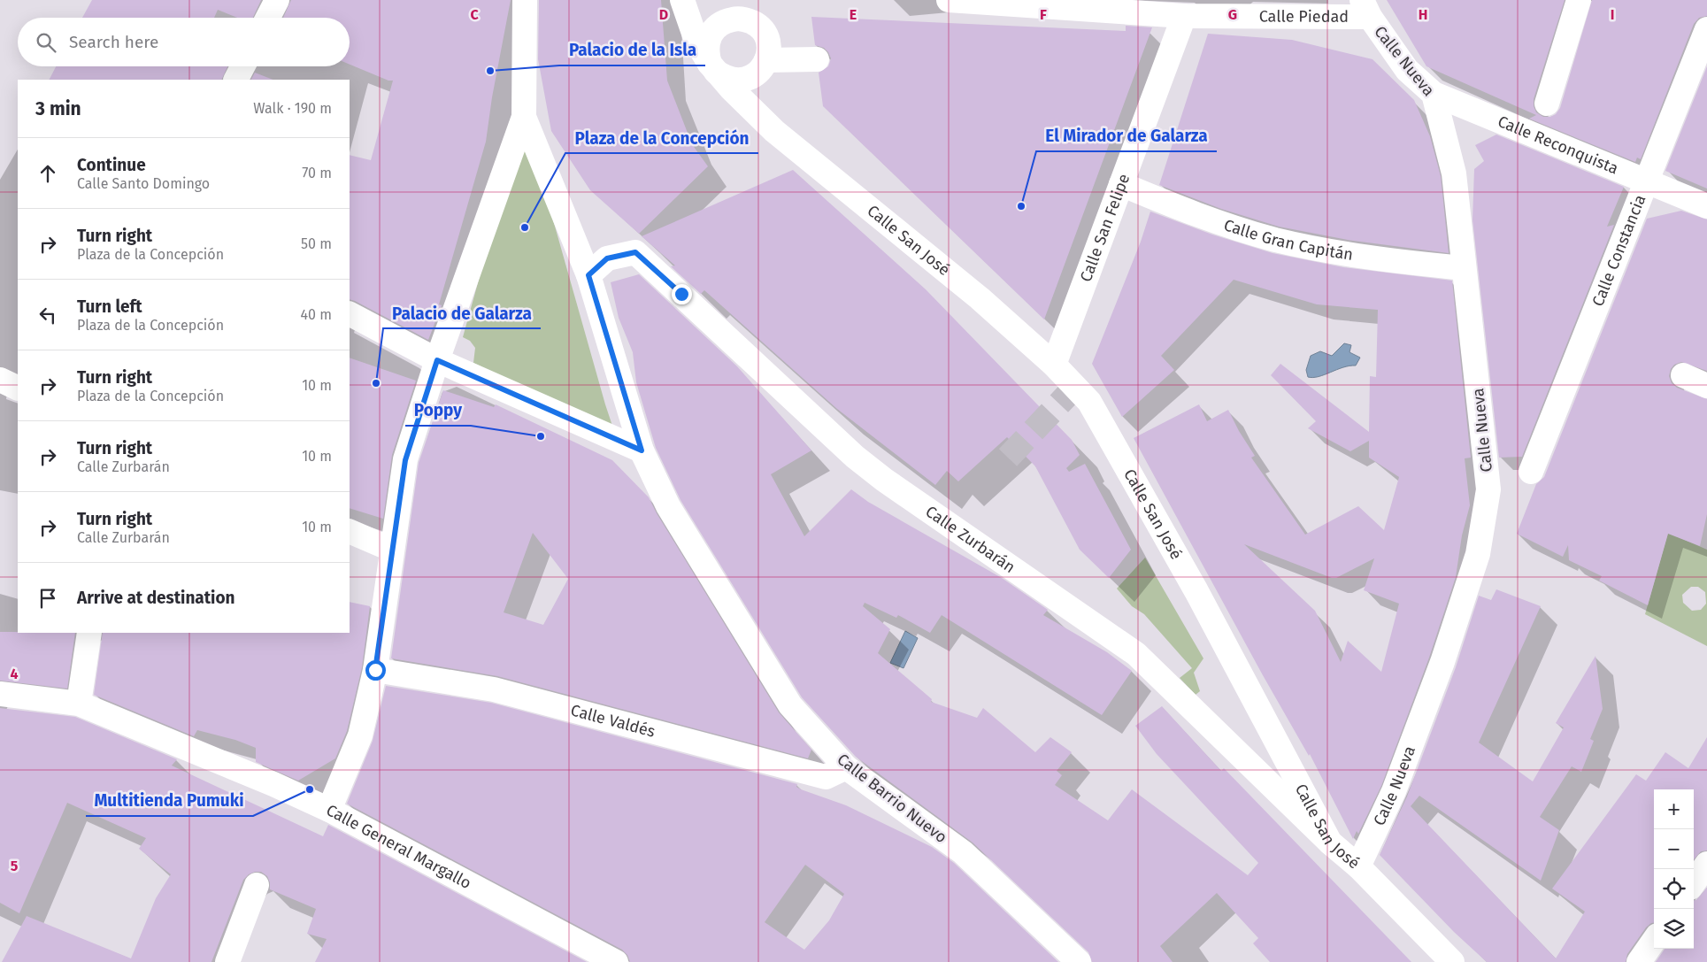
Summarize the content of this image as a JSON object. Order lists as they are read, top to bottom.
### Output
{
  "streets": {
    "street": [
      "Calle Piedad",
      "Calle Nueva",
      "Calle Reconquista",
      "Calle San Felipe",
      "Calle Gran Capitán",
      "Calle San José",
      "Calle Constancia",
      "Calle Zurbarán",
      "Calle Valdés",
      "Calle Barrio Nuevo",
      "Calle General Margallo"
    ]
  },
  "crossings": [
    ["Calle Piedad", "Calle Nueva"],
    ["Calle Piedad", "Calle San Felipe"],
    ["Calle Nueva", "Calle Reconquista"],
    ["Calle Nueva", "Calle Gran Capitán"],
    ["Calle Nueva", "Calle San José"],
    ["Calle Reconquista", "Calle Constancia"],
    ["Calle San Felipe", "Calle Gran Capitán"],
    ["Calle San Felipe", "Calle San José"],
    ["Calle San José", "Calle Zurbarán"],
    ["Calle Zurbarán", "Calle Barrio Nuevo"],
    ["Calle Valdés", "Calle Barrio Nuevo"]
  ],
  "places": [
    "Palacio de la Isla",
    "El Mirador de Galarza",
    "Plaza de la Concepción",
    "Palacio de Galarza",
    "Poppy",
    "Multitienda Pumuki"
  ],
  "page": {
    "search": "Search here",
    "heading": ["3 min", "Walk · 190 m"],
    "list": [
      ["Continue", "Calle Santo Domingo", "70 m"],
      ["Turn right", "Plaza de la Concepción", "50 m"],
      ["Turn left", "Plaza de la Concepción", "40 m"],
      ["Turn right", "Plaza de la Concepción", "10 m"],
      ["Turn right", "Calle Zurbarán", "10 m"],
      ["Turn right", "Calle Zurbarán", "10 m"],
      "Arrive at destination"
    ],
    "map_buttons": ["+", "−"]
  },
  "grid": {
    "columns": [
      "C",
      "D",
      "E",
      "F",
      "G",
      "H",
      "I"
    ],
    "rows": ["4", "5"]
  }
}
